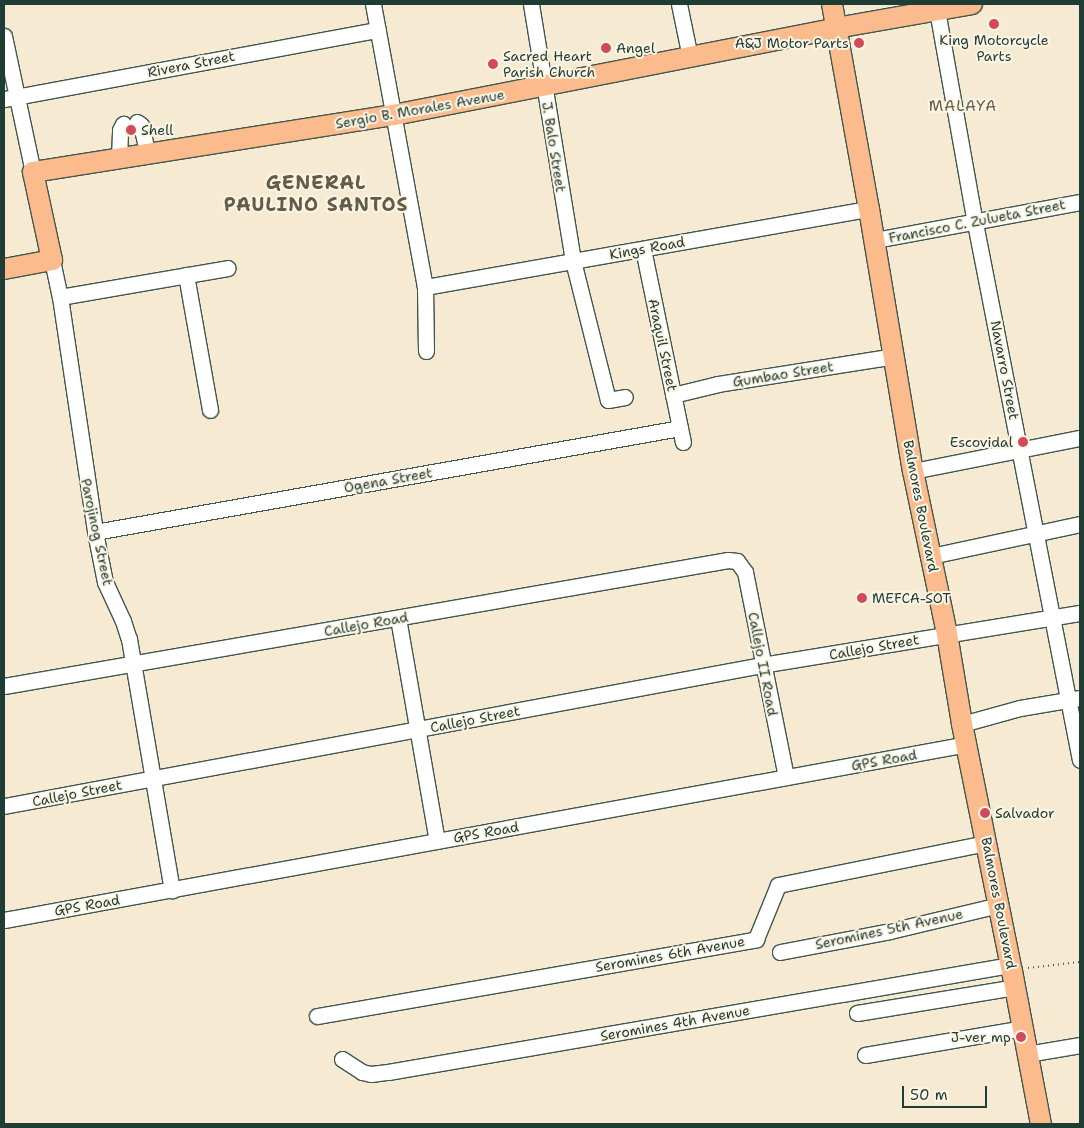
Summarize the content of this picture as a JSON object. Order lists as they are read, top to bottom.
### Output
{
  "streets": {
    "main road": ["Sergio B. Morales Avenue", "Balmores Boulevard"],
    "street": [
      "Rivera Street",
      "J. Balo Street",
      "Francisco C. Zulueta Street",
      "Kings Road",
      "Araquil Street",
      "Navarro Street",
      "Gumbao Street",
      "Ogena Street",
      "Parojinog Street",
      "Callejo Road",
      "Callejo Street",
      "Callejo II Road",
      "GPS Road",
      "Seromines 5th Avenue",
      "Seromines 6th Avenue",
      "Seromines 4th Avenue"
    ]
  },
  "crossings": [
    ["Sergio B. Morales Avenue", "J. Balo Street"],
    ["Sergio B. Morales Avenue", "Navarro Street"],
    ["Sergio B. Morales Avenue", "Balmores Boulevard"],
    ["J. Balo Street", "Kings Road"],
    ["Francisco C. Zulueta Street", "Navarro Street"],
    ["Francisco C. Zulueta Street", "Balmores Boulevard"],
    ["Kings Road", "Araquil Street"],
    ["Kings Road", "Balmores Boulevard"],
    ["Araquil Street", "Gumbao Street"],
    ["Araquil Street", "Ogena Street"],
    ["Navarro Street", "Callejo Street"],
    ["Gumbao Street", "Balmores Boulevard"],
    ["Ogena Street", "Parojinog Street"],
    ["Balmores Boulevard", "Callejo Street"],
    ["Balmores Boulevard", "GPS Road"],
    ["Balmores Boulevard", "Seromines 5th Avenue"],
    ["Balmores Boulevard", "Seromines 6th Avenue"],
    ["Balmores Boulevard", "Seromines 4th Avenue"],
    ["Parojinog Street", "Callejo Road"],
    ["Parojinog Street", "Callejo Street"],
    ["Parojinog Street", "GPS Road"],
    ["Callejo Road", "Callejo II Road"],
    ["Callejo Street", "Callejo II Road"],
    ["Callejo II Road", "GPS Road"]
  ],
  "districts": ["MALAYA", "GENERAL PAULINO SANTOS"],
  "places": [
    "King Motorcycle Parts",
    "A&J Motor Parts",
    "Angel",
    "Sacred Heart Parish Church",
    "Shell",
    "Escovidal",
    "MEFCA-SOT",
    "Salvador",
    "J-ver mp"
  ],
  "scale_bar": "50 m"
}
